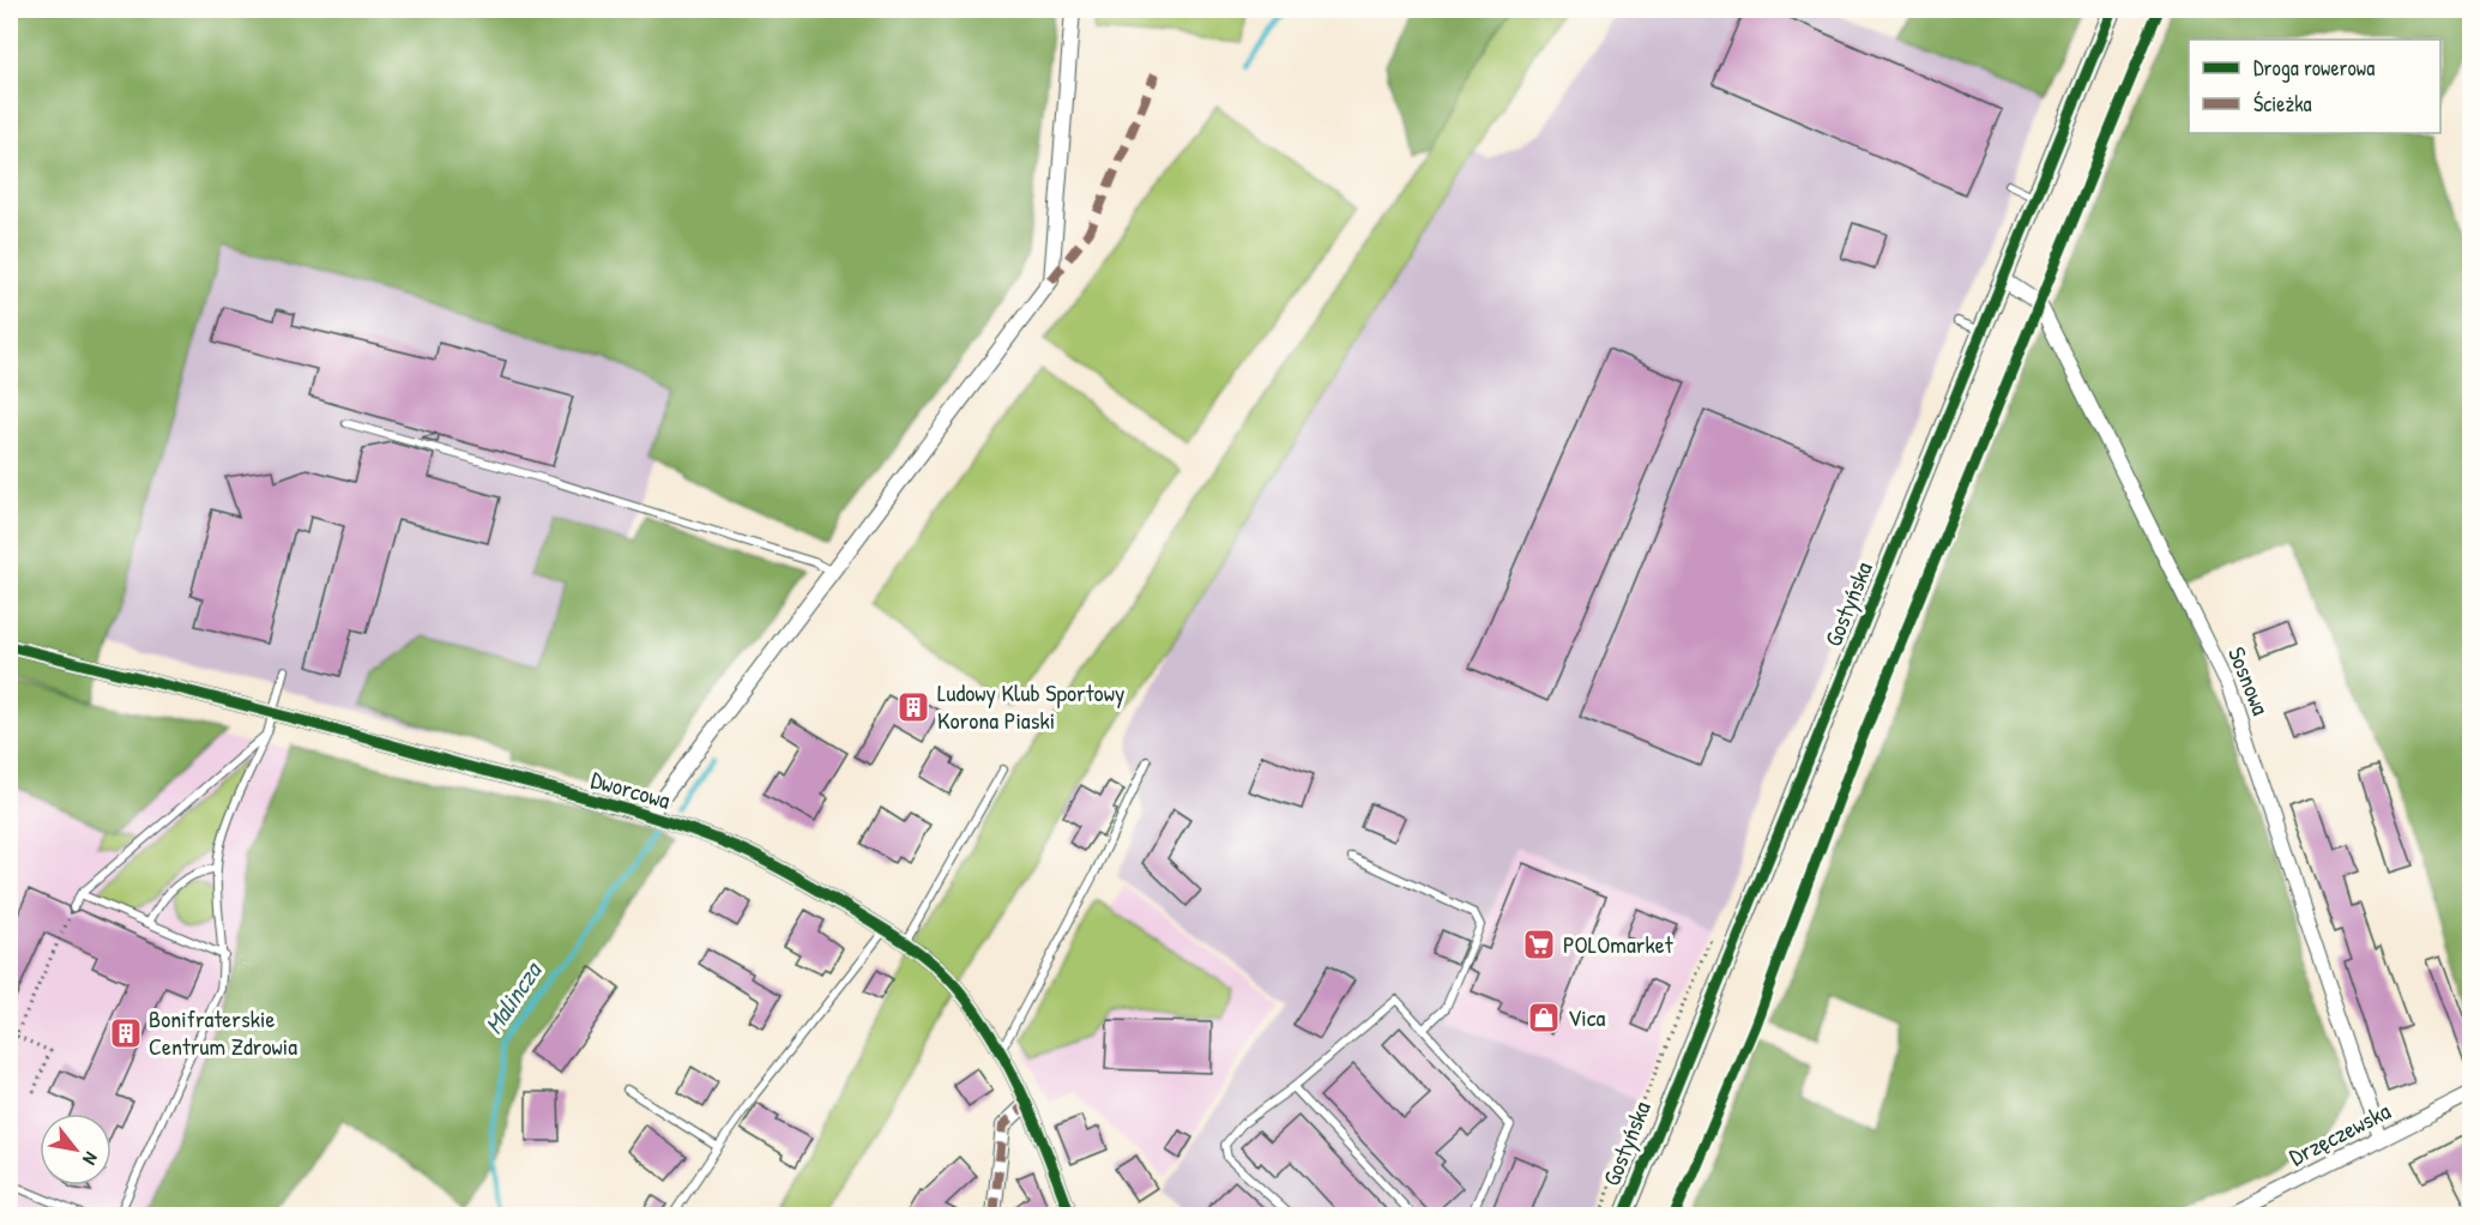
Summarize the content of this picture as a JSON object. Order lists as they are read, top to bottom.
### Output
{
  "streets": {
    "street": [
      "Gostyńska",
      "Sosnowa",
      "Dworcowa",
      "Drzęczewska"
    ]
  },
  "crossings": [
    ["Gostyńska", "Sosnowa"],
    ["Sosnowa", "Drzęczewska"]
  ],
  "water": ["Malincza"],
  "places": {
    "building": ["Ludowy Klub Sportowy Korona Piaski", "Bonifraterskie Centrum Zdrowia"],
    "supermarket": ["POLOmarket"],
    "shop": ["Vica"]
  },
  "legend": ["Droga rowerowa", "Ścieżka"],
  "north": "bottom right"
}
